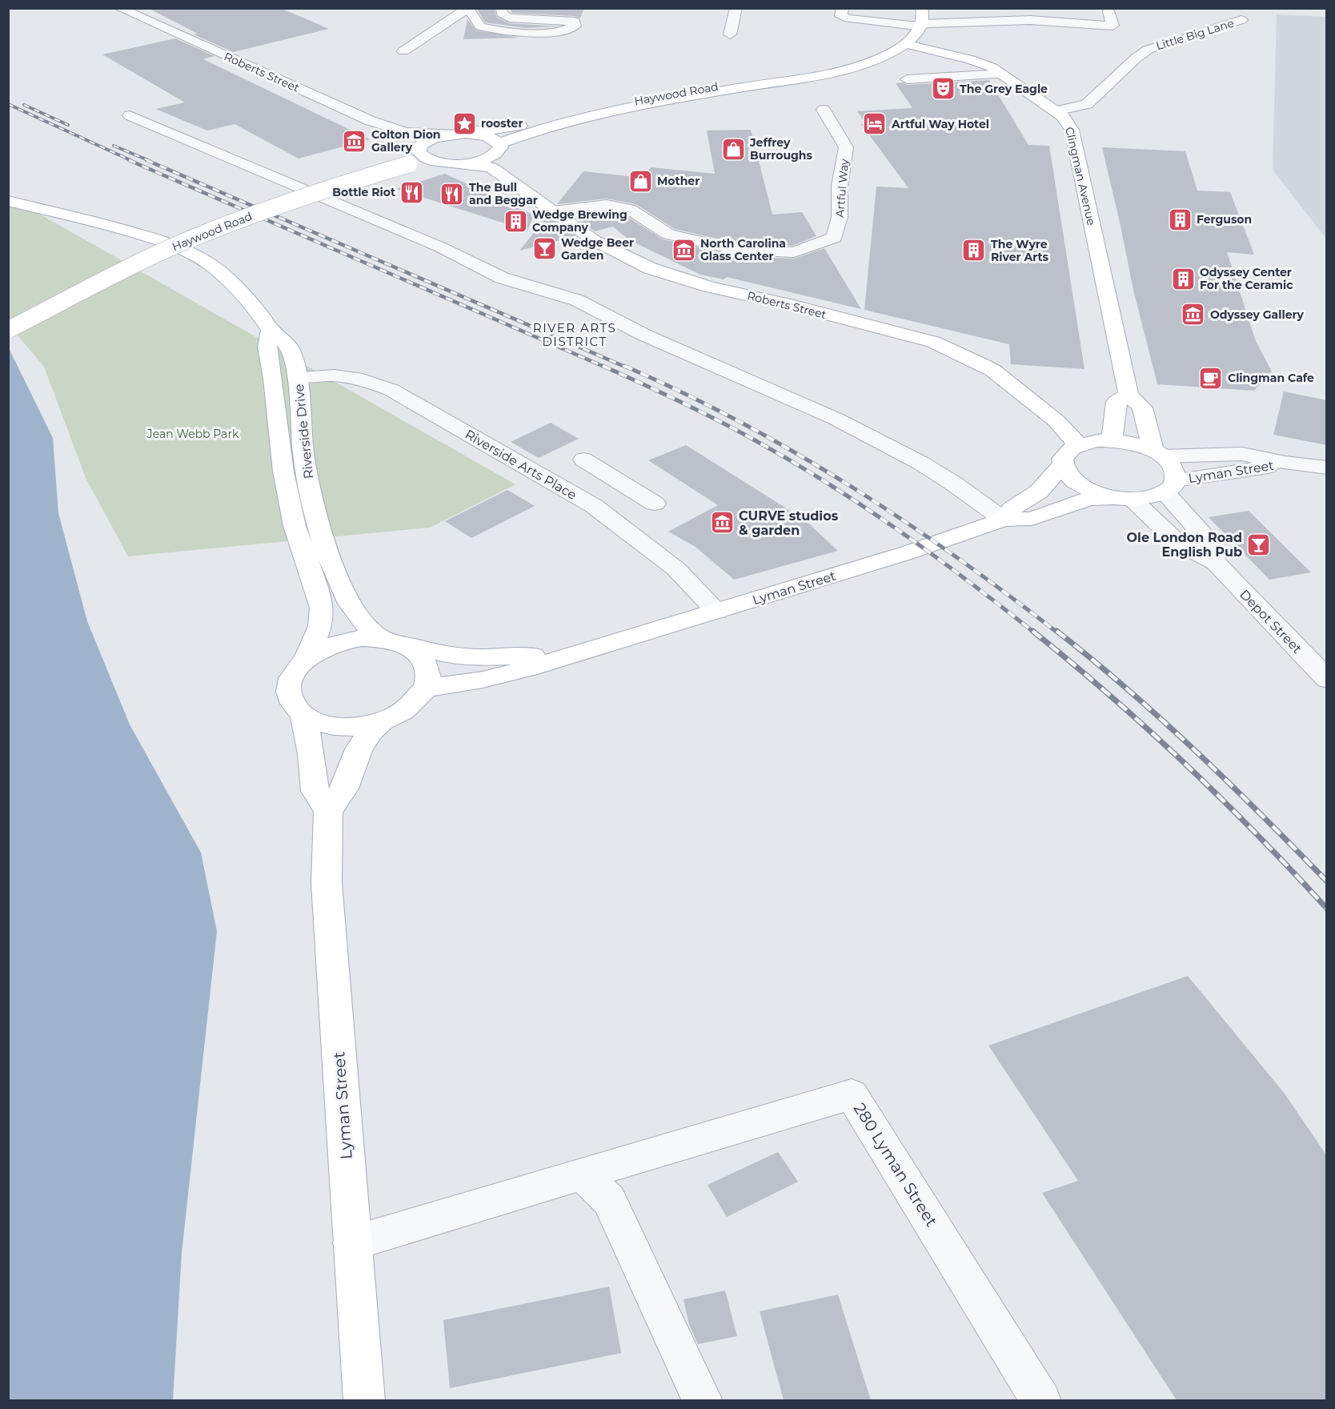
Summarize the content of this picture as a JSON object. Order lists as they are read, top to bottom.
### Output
{
  "streets": {
    "main road": [
      "Roberts Street",
      "Haywood Road",
      "Clingman Avenue",
      "Riverside Drive",
      "Lyman Street"
    ],
    "street": [
      "Little Big Lane",
      "Artful Way",
      "Riverside Arts Place",
      "Depot Street",
      "280 Lyman Street"
    ]
  },
  "crossings": [
    ["Little Big Lane", "Clingman Avenue"],
    ["Roberts Street", "Haywood Road"],
    ["Roberts Street", "Artful Way"],
    ["Roberts Street", "Lyman Street"],
    ["Haywood Road", "Clingman Avenue"],
    ["Clingman Avenue", "Lyman Street"],
    ["Clingman Avenue", "Depot Street"],
    ["Riverside Drive", "Riverside Arts Place"],
    ["Riverside Drive", "Lyman Street"],
    ["Riverside Arts Place", "Lyman Street"],
    ["Lyman Street", "Depot Street"]
  ],
  "districts": ["RIVER ARTS DISTRICT"],
  "parks": ["Jean Webb Park"],
  "places": {
    "theatre": ["The Grey Eagle"],
    "place": ["rooster"],
    "hotel": ["Artful Way Hotel"],
    "museum": [
      "Colton Dion Gallery",
      "North Carolina Glass Center",
      "Odyssey Gallery",
      "CURVE studios & garden"
    ],
    "shop": ["Jeffrey Burroughs", "Mother"],
    "restaurant": ["Bottle Riot", "The Bull and Beggar"],
    "building": [
      "Ferguson",
      "Wedge Brewing Company",
      "The Wyre River Arts",
      "Odyssey Center For the Ceramic"
    ],
    "bar": ["Wedge Beer Garden", "Ole London Road English Pub"],
    "cafe": ["Clingman Cafe"]
  }
}
